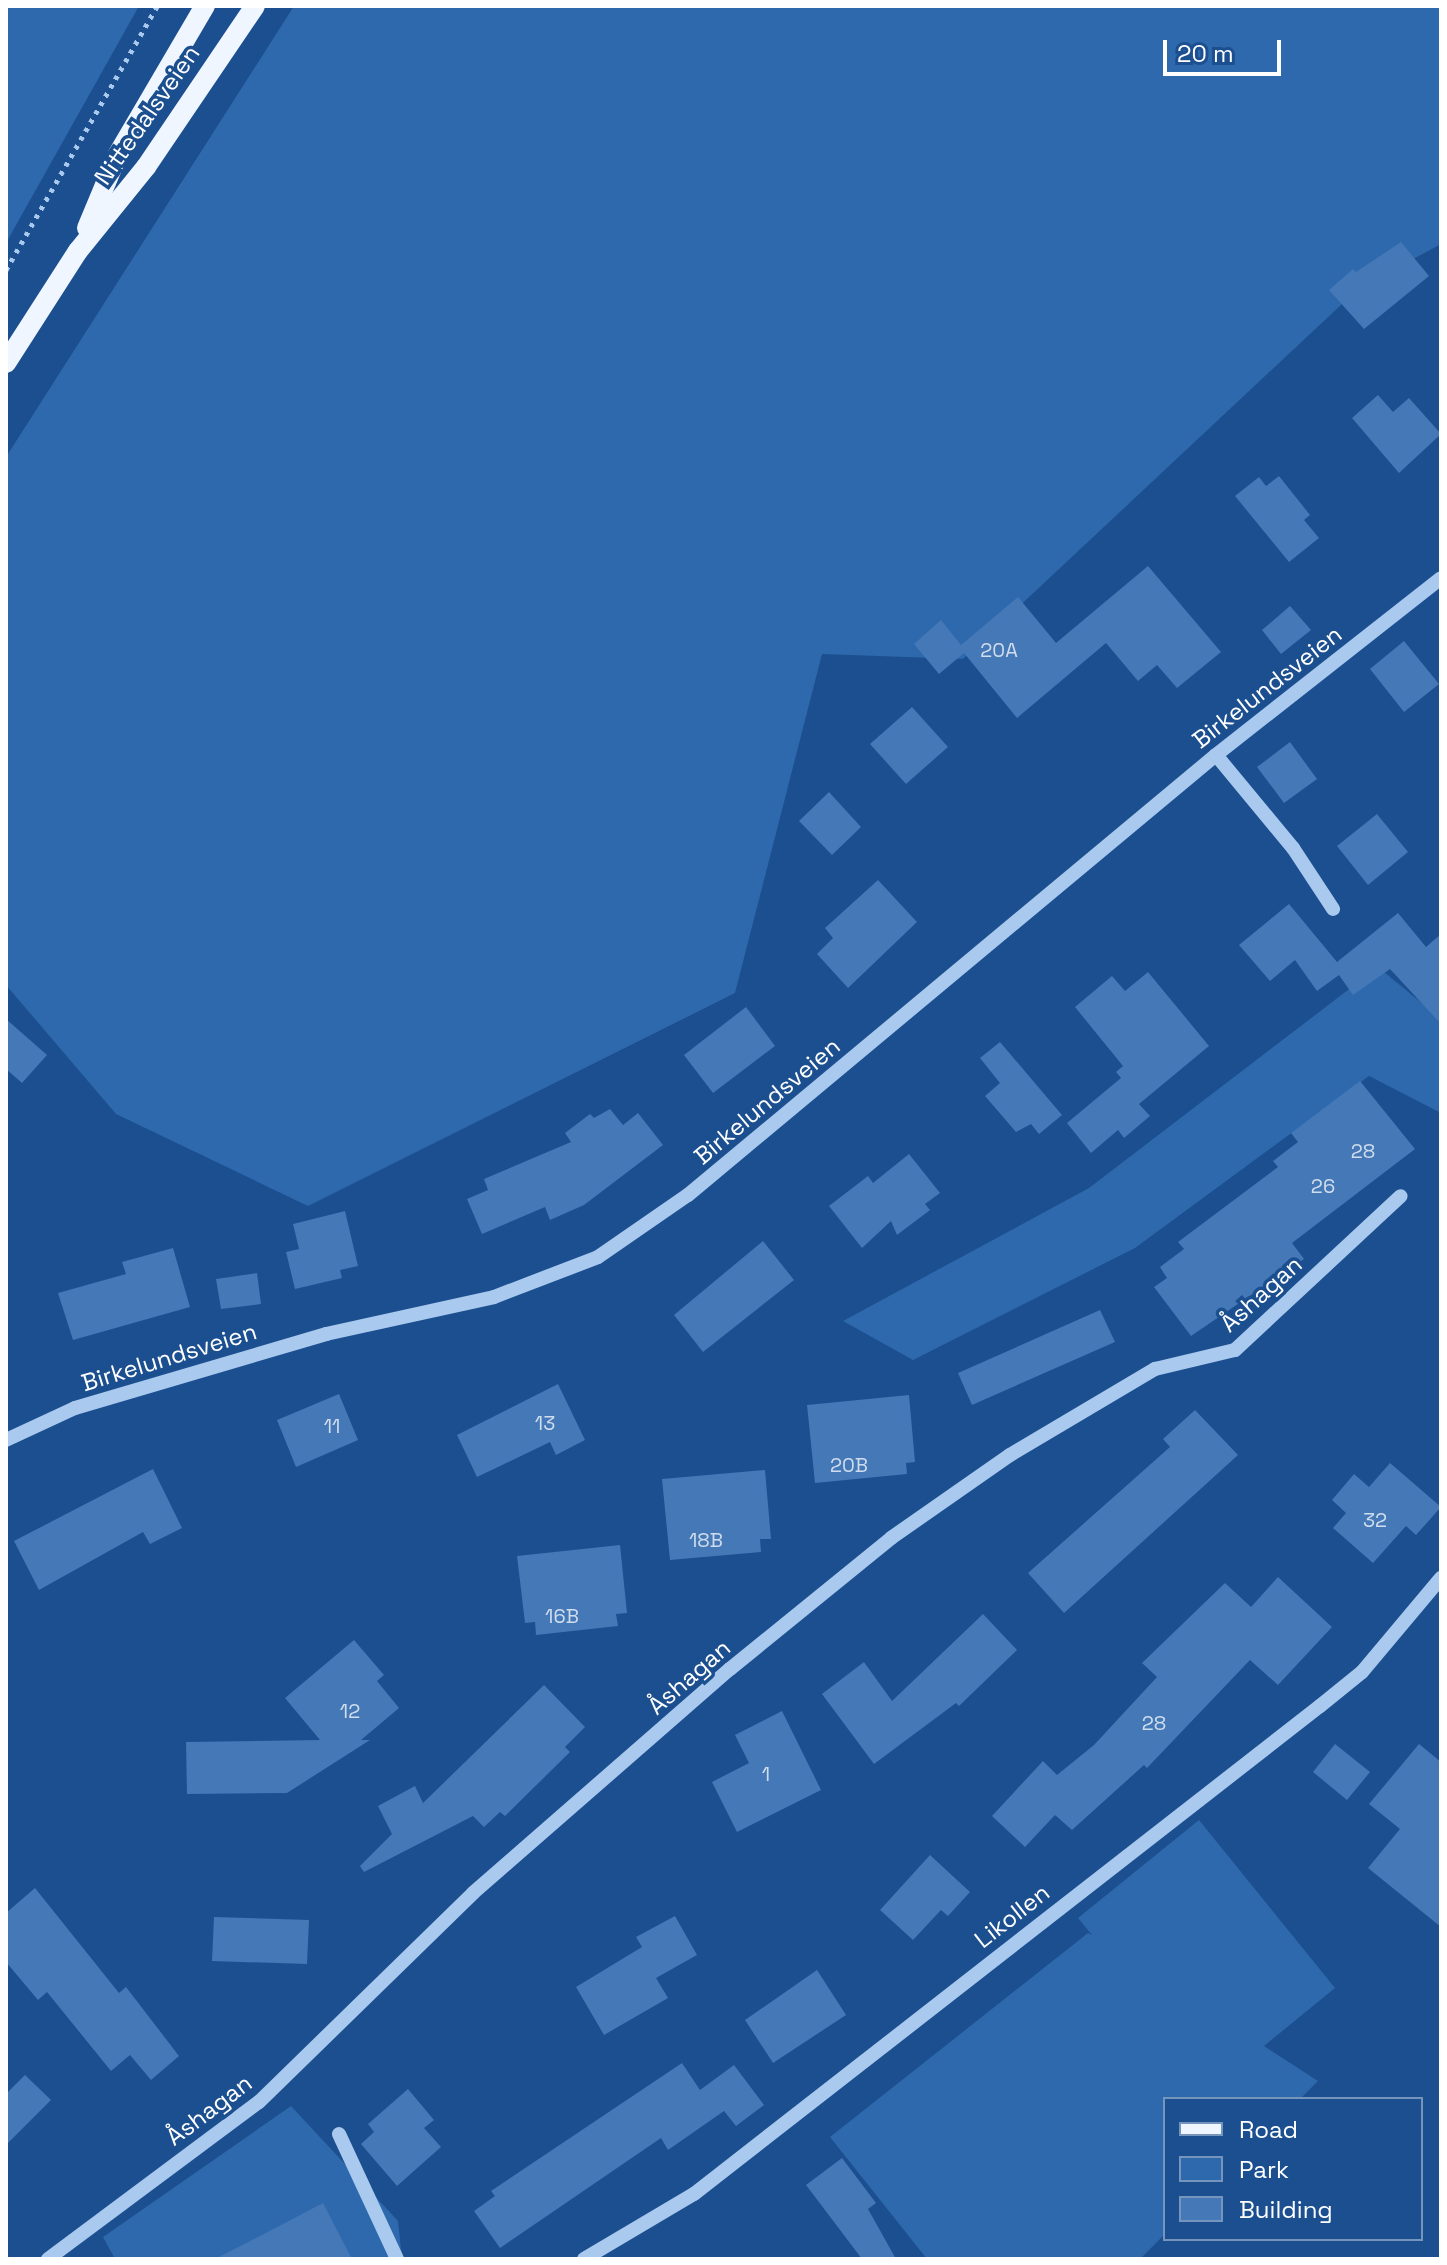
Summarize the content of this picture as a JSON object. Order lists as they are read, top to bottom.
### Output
{
  "streets": {
    "main road": ["Nittedalsveien"],
    "street": ["Birkelundsveien", "Åshagan", "Likollen"]
  },
  "house_numbers": [
    "20A",
    "28",
    "26",
    "13",
    "11",
    "20B",
    "32",
    "18B",
    "16B",
    "12",
    "28",
    "1"
  ],
  "legend": ["Road", "Park", "Building"],
  "scale_bar": "20 m"
}
